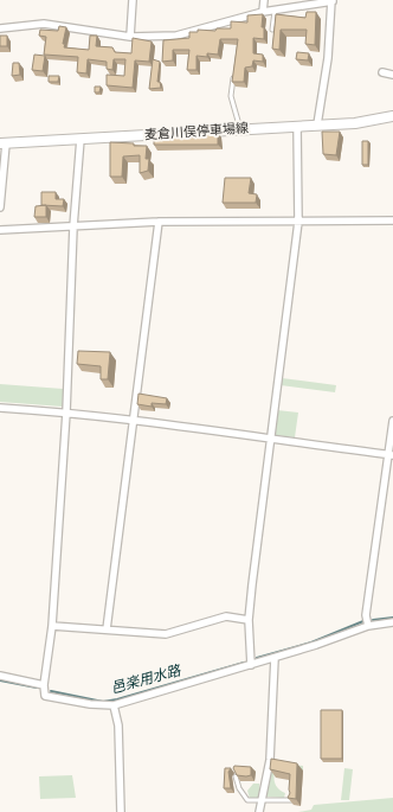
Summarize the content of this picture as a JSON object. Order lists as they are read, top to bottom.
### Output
{
  "streets": {
    "main road": ["麦倉川俣停車場線"]
  },
  "water": ["邑楽用水路"]
}
